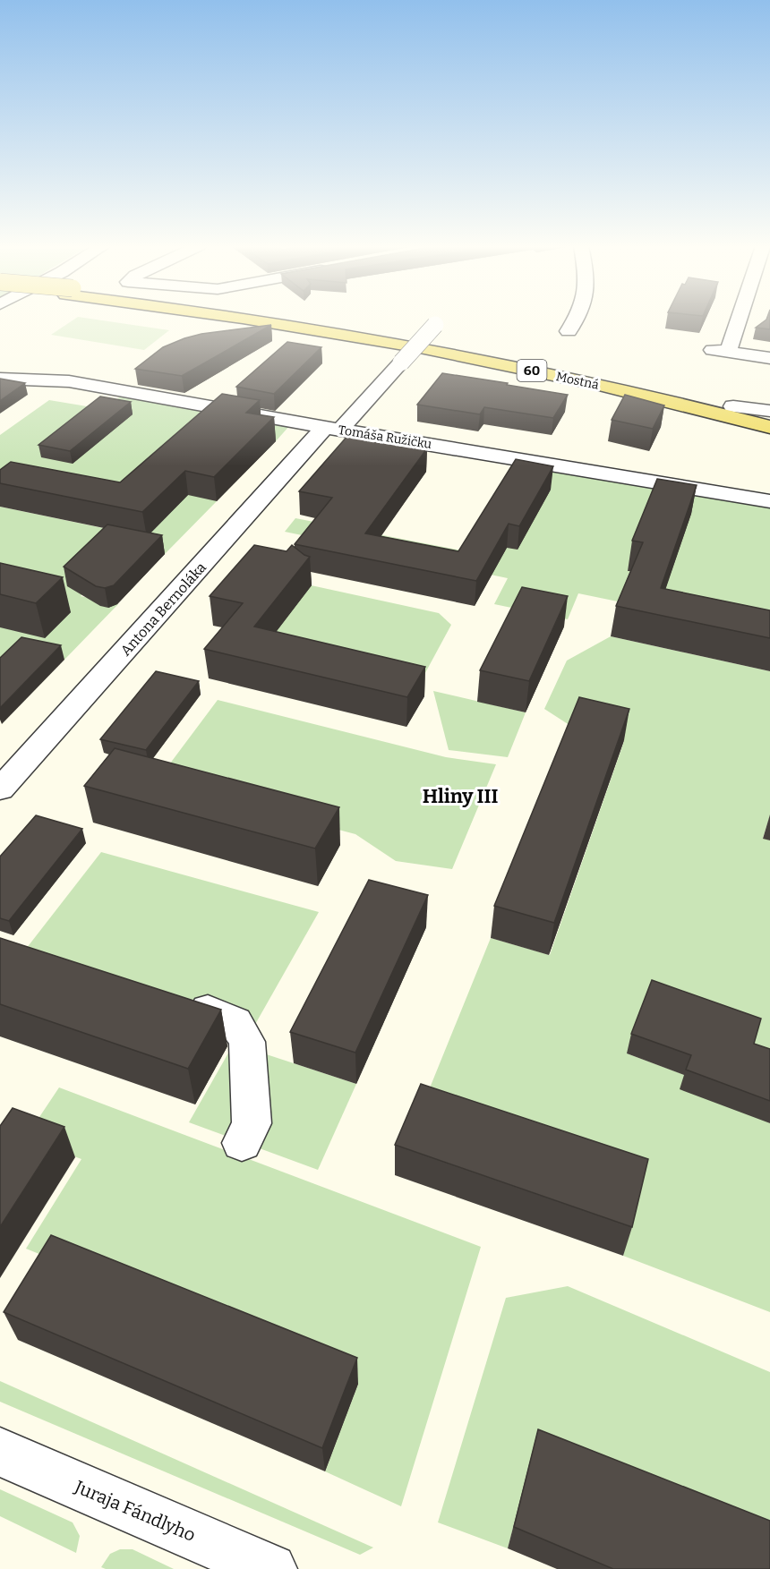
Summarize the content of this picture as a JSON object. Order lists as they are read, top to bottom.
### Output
{
  "streets": {
    "main road": ["60", "Mostná"],
    "street": ["Tomáša Ružičku", "Antona Bernoláka", "Juraja Fándlyho"]
  },
  "crossings": [
    ["Tomáša Ružičku", "Antona Bernoláka"]
  ],
  "districts": ["Hliny III"]
}
